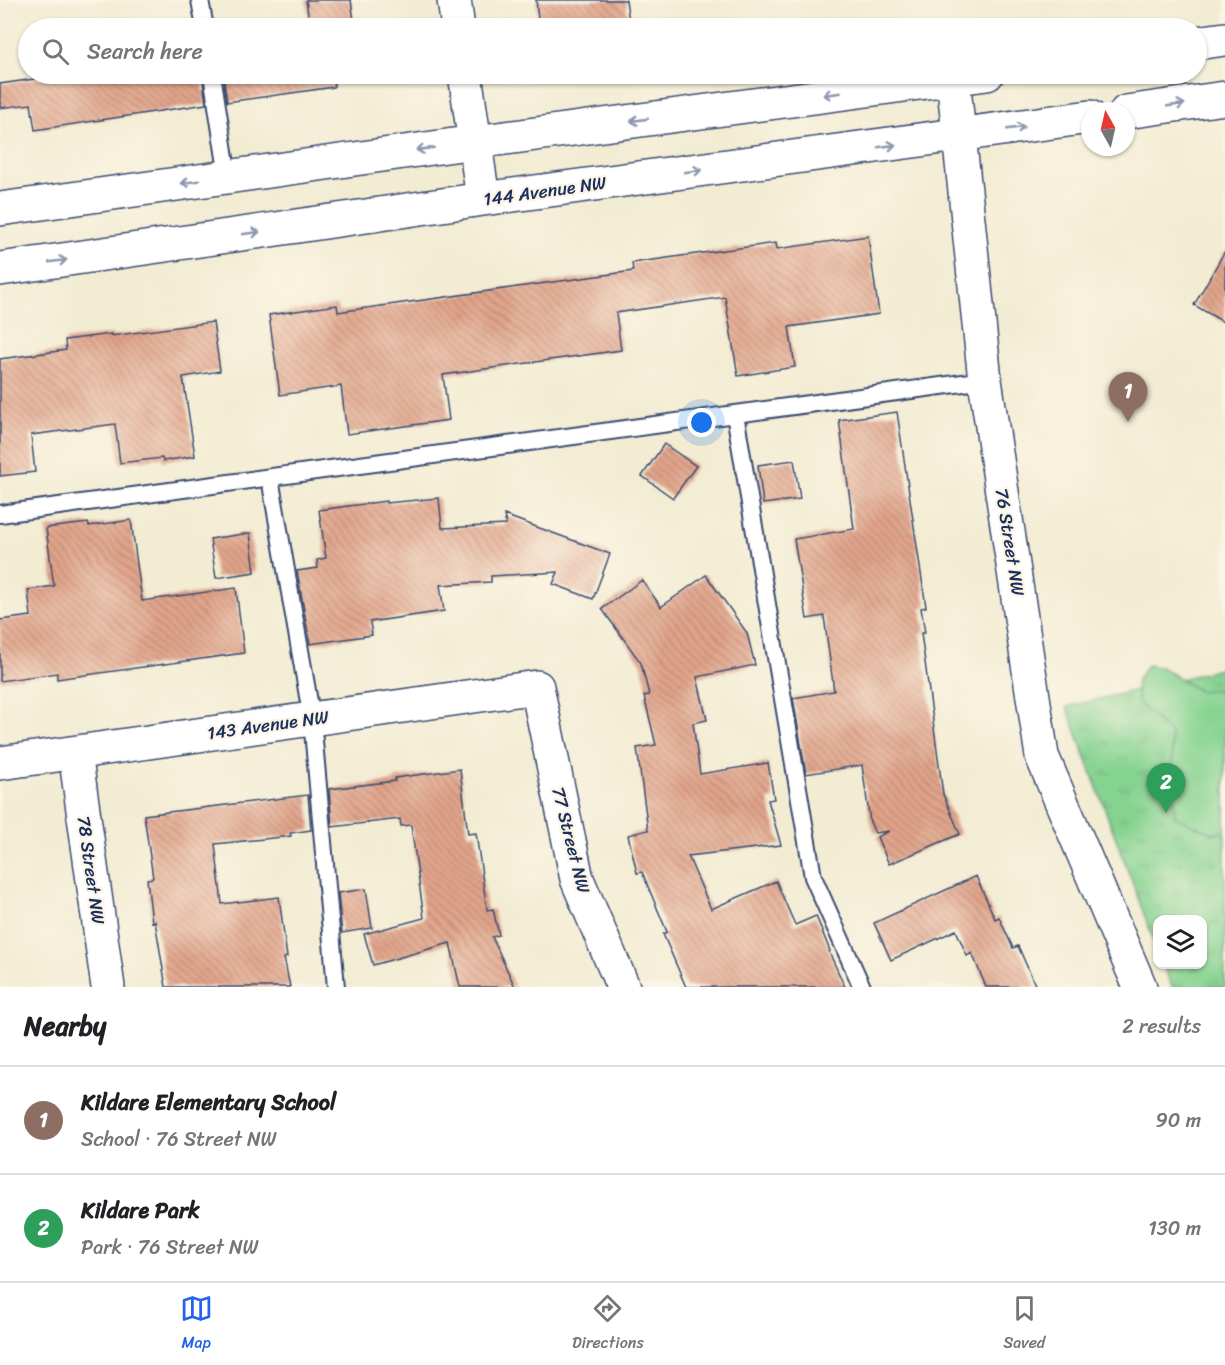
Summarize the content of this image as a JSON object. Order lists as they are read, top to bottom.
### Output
{
  "streets": {
    "street": [
      "144 Avenue NW",
      "76 Street NW",
      "143 Avenue NW",
      "77 Street NW",
      "78 Street NW"
    ]
  },
  "crossings": [
    ["144 Avenue NW", "76 Street NW"],
    ["143 Avenue NW", "77 Street NW"],
    ["143 Avenue NW", "78 Street NW"]
  ],
  "north": "top",
  "page": {
    "search": "Search here",
    "pins": ["1", "2"],
    "heading": ["Nearby", "2 results"],
    "list": [
      {
        "mark": "1",
        "name": "Kildare Elementary School",
        "note": "School · 76 Street NW",
        "value": "90 m"
      },
      {
        "mark": "2",
        "name": "Kildare Park",
        "note": "Park · 76 Street NW",
        "value": "130 m"
      }
    ],
    "nav": ["Map", "Directions", "Saved"]
  }
}
